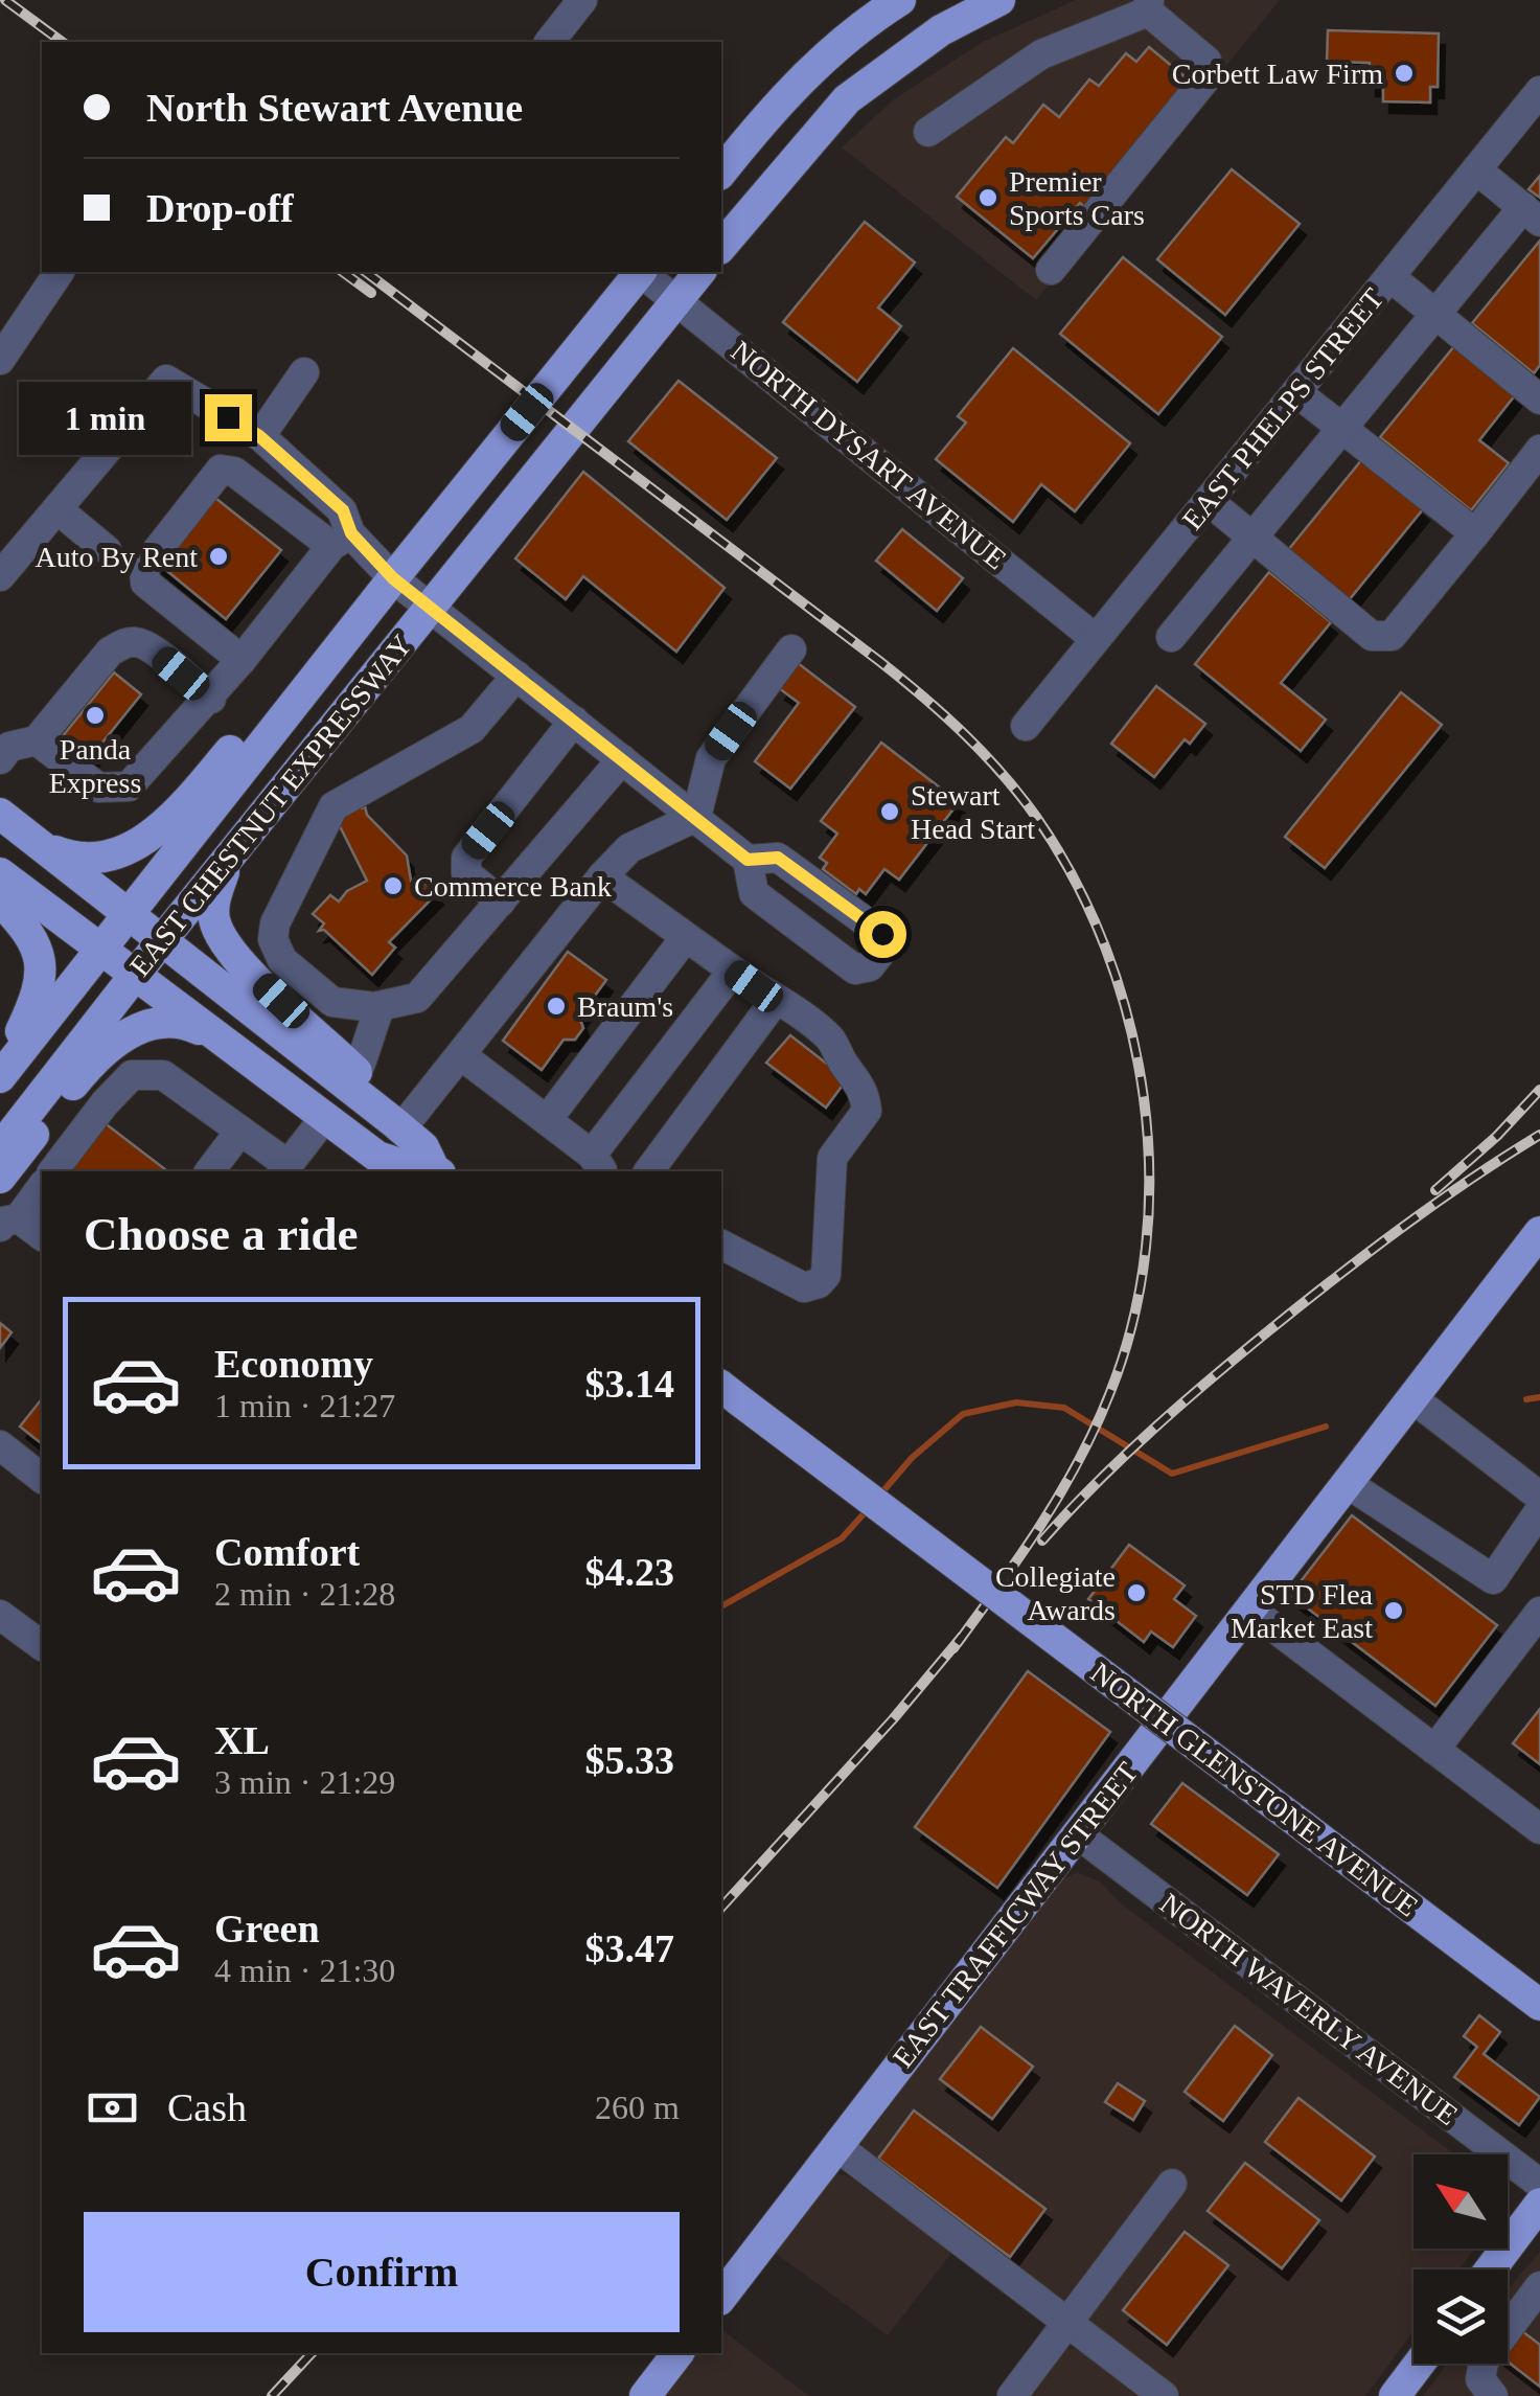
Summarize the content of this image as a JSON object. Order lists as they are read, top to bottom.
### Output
{
  "streets": {
    "main road": ["EAST CHESTNUT EXPRESSWAY", "NORTH GLENSTONE AVENUE", "EAST TRAFFICWAY STREET"],
    "street": ["EAST PHELPS STREET", "NORTH DYSART AVENUE", "NORTH WAVERLY AVENUE"]
  },
  "crossings": [
    ["EAST PHELPS STREET", "NORTH DYSART AVENUE"],
    ["NORTH DYSART AVENUE", "EAST CHESTNUT EXPRESSWAY"],
    ["EAST TRAFFICWAY STREET", "NORTH WAVERLY AVENUE"]
  ],
  "places": [
    "Corbett Law Firm",
    "Premier Sports Cars",
    "Auto By Rent",
    "Panda Express",
    "Stewart Head Start",
    "Commerce Bank",
    "Braum's",
    "Collegiate Awards",
    "STD Flea Market East"
  ],
  "north": "top left",
  "page": {
    "banner": ["North Stewart Avenue", "Drop-off"],
    "bubble": "1 min",
    "heading": "Choose a ride",
    "list": [
      {
        "name": "Economy",
        "note": "1 min · 21:27",
        "value": "$3.14"
      },
      {
        "name": "Comfort",
        "note": "2 min · 21:28",
        "value": "$4.23"
      },
      {
        "name": "XL",
        "note": "3 min · 21:29",
        "value": "$5.33"
      },
      {
        "name": "Green",
        "note": "4 min · 21:30",
        "value": "$3.47"
      }
    ],
    "pay": ["Cash", "260 m"],
    "buttons": "Confirm"
  }
}
